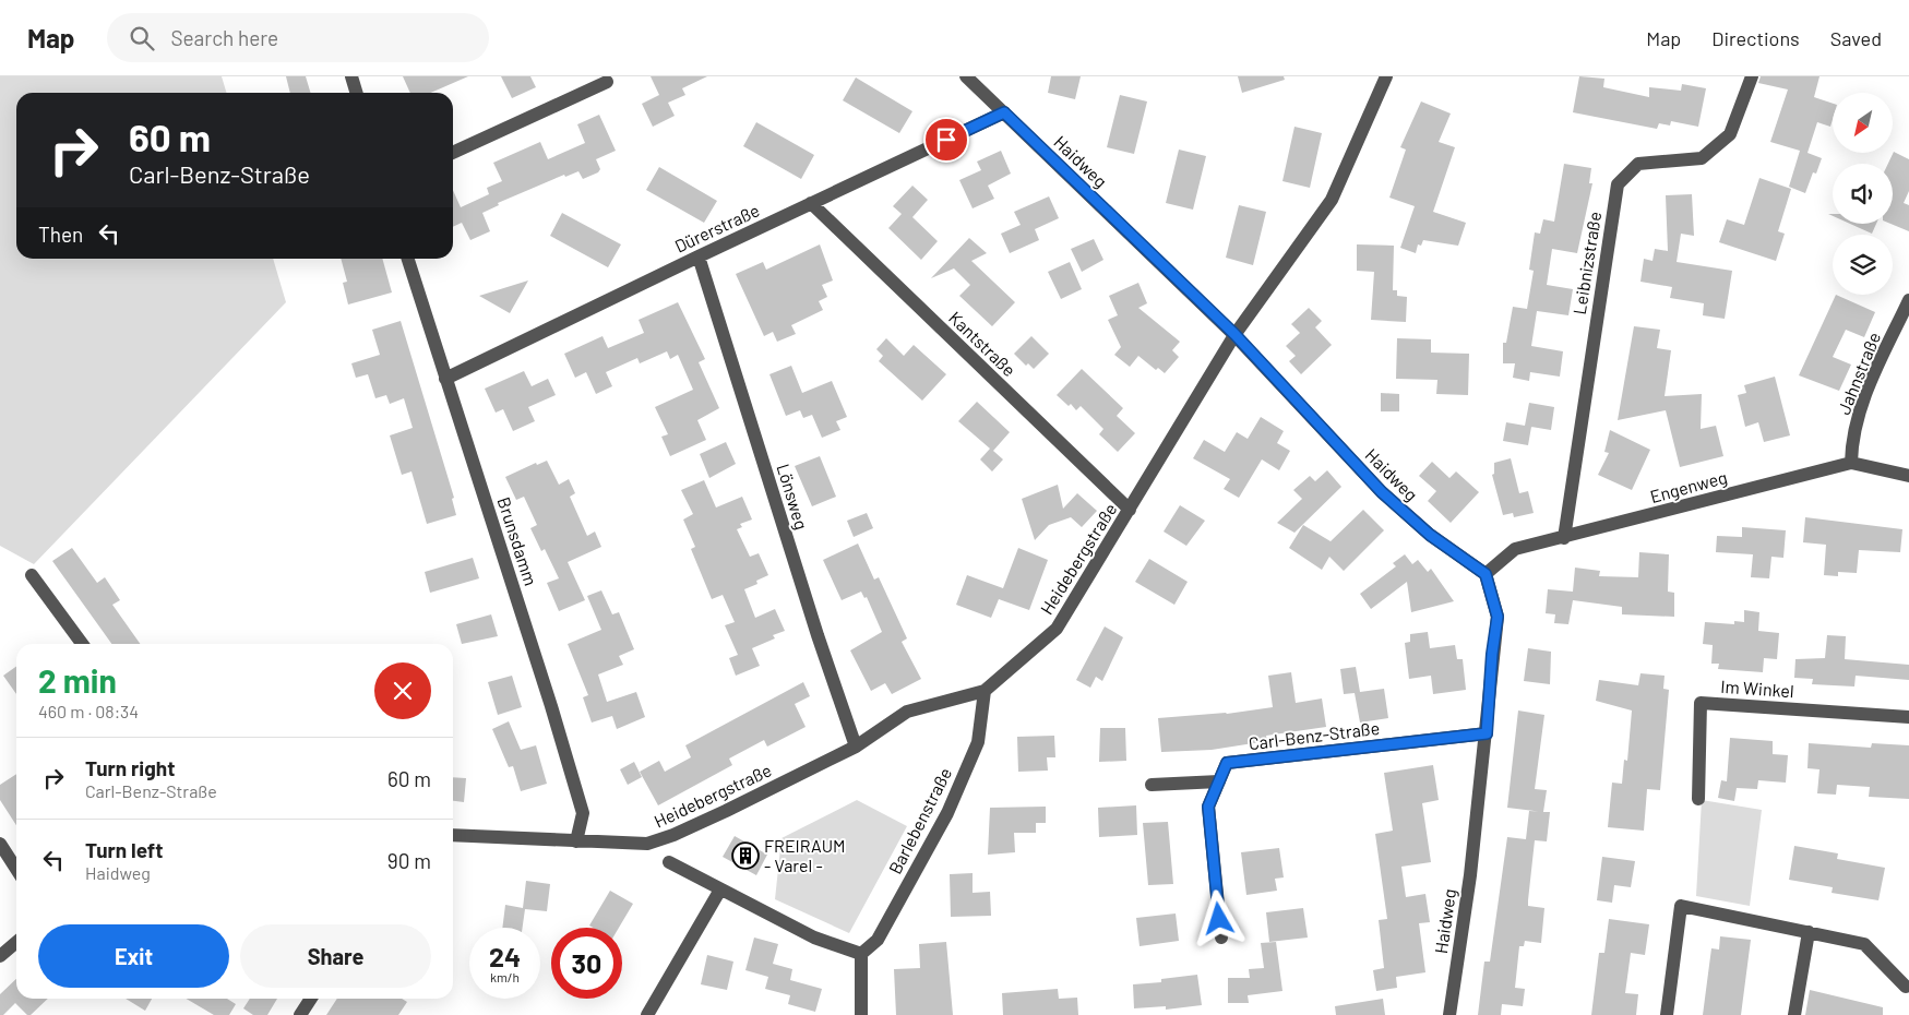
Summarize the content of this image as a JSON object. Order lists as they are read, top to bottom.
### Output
{
  "streets": {
    "street": [
      "Haidweg",
      "Dürerstraße",
      "Leibnizstraße",
      "Kantstraße",
      "Jahnstraße",
      "Engenweg",
      "Lönsweg",
      "Brunsdamm",
      "Heidebergstraße",
      "Im Winkel",
      "Carl-Benz-Straße",
      "Barlebenstraße"
    ]
  },
  "crossings": [
    ["Haidweg", "Dürerstraße"],
    ["Haidweg", "Engenweg"],
    ["Haidweg", "Heidebergstraße"],
    ["Haidweg", "Carl-Benz-Straße"],
    ["Dürerstraße", "Kantstraße"],
    ["Dürerstraße", "Lönsweg"],
    ["Dürerstraße", "Brunsdamm"],
    ["Leibnizstraße", "Engenweg"],
    ["Kantstraße", "Heidebergstraße"],
    ["Jahnstraße", "Engenweg"],
    ["Lönsweg", "Heidebergstraße"],
    ["Brunsdamm", "Heidebergstraße"],
    ["Heidebergstraße", "Barlebenstraße"]
  ],
  "places": {
    "building": ["FREIRAUM - Varel -"]
  },
  "north": "bottom left",
  "page": {
    "header": "Map",
    "search": "Search here",
    "nav": ["Map", "Directions", "Saved"],
    "turn": ["60 m", "Carl-Benz-Straße"],
    "then": "Then",
    "heading": ["2 min", "460 m · 08:34"],
    "list": [
      {
        "name": "Turn right",
        "note": "Carl-Benz-Straße",
        "value": "60 m"
      },
      {
        "name": "Turn left",
        "note": "Haidweg",
        "value": "90 m"
      }
    ],
    "buttons": ["Exit", "Share"],
    "speed": "24 km/h",
    "limit": "30"
  }
}
